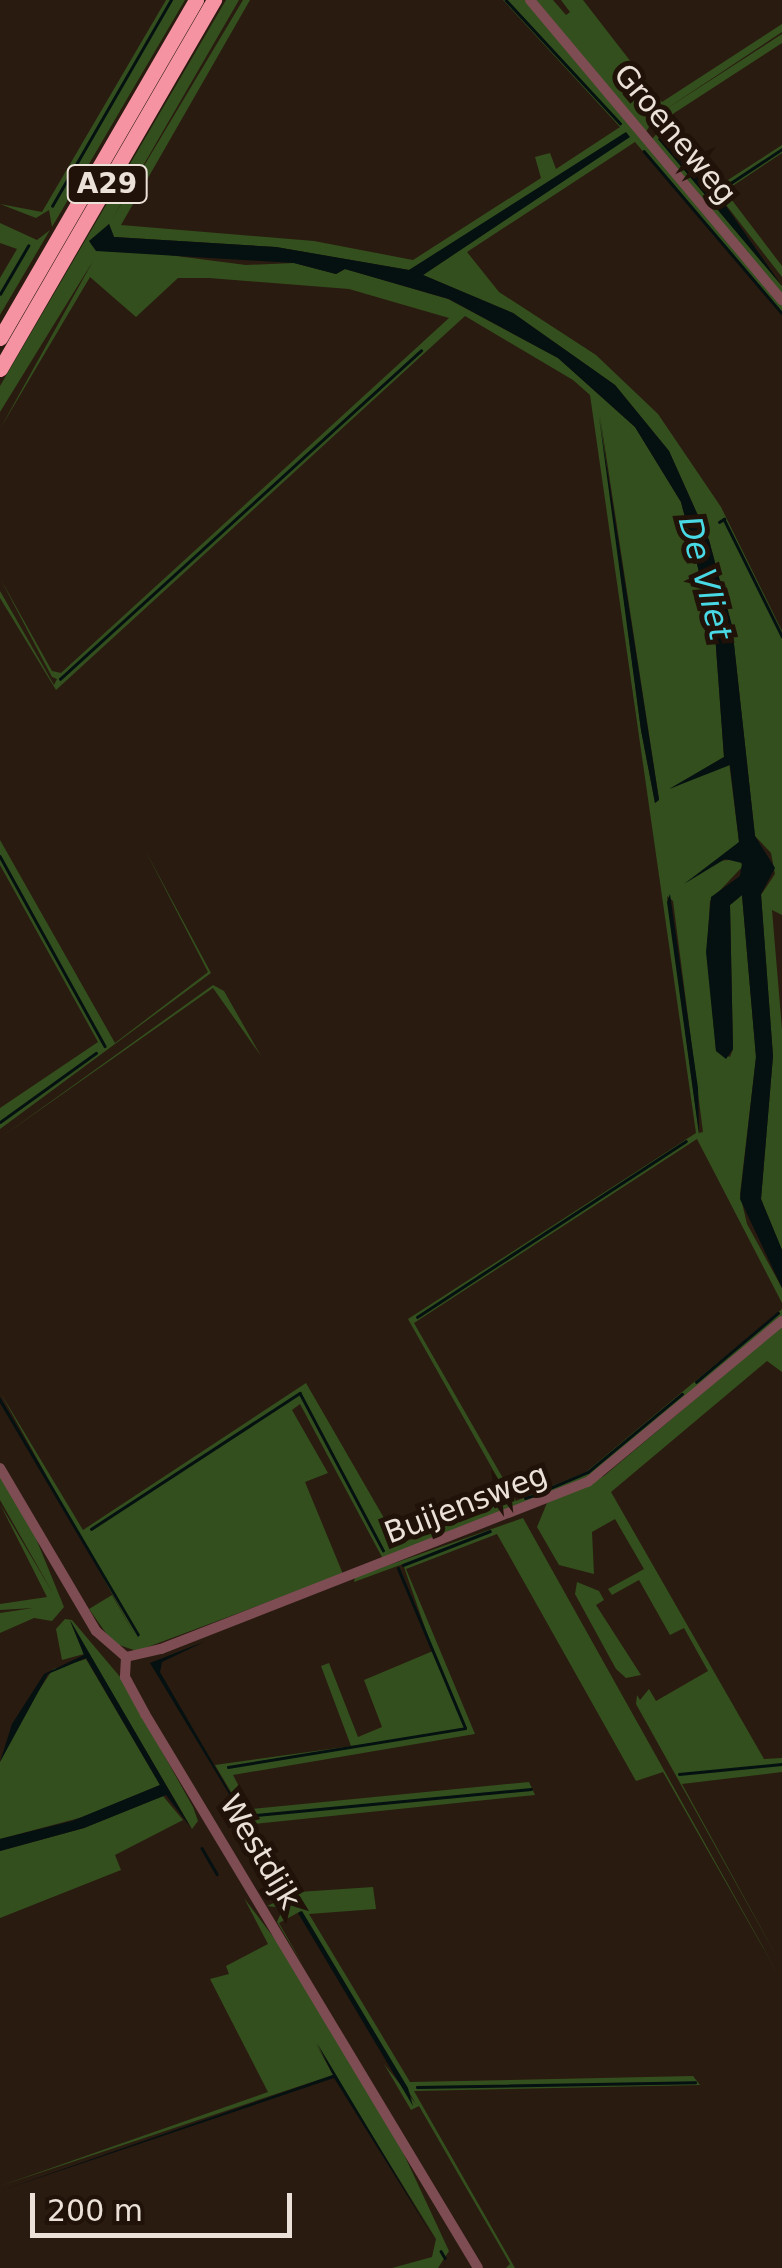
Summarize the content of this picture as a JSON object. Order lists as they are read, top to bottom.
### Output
{
  "streets": {
    "highway": ["A29"],
    "street": ["Groeneweg", "Buijensweg", "Westdijk"]
  },
  "crossings": [
    ["Buijensweg", "Westdijk"]
  ],
  "water": ["De Vliet"],
  "scale_bar": "200 m"
}
